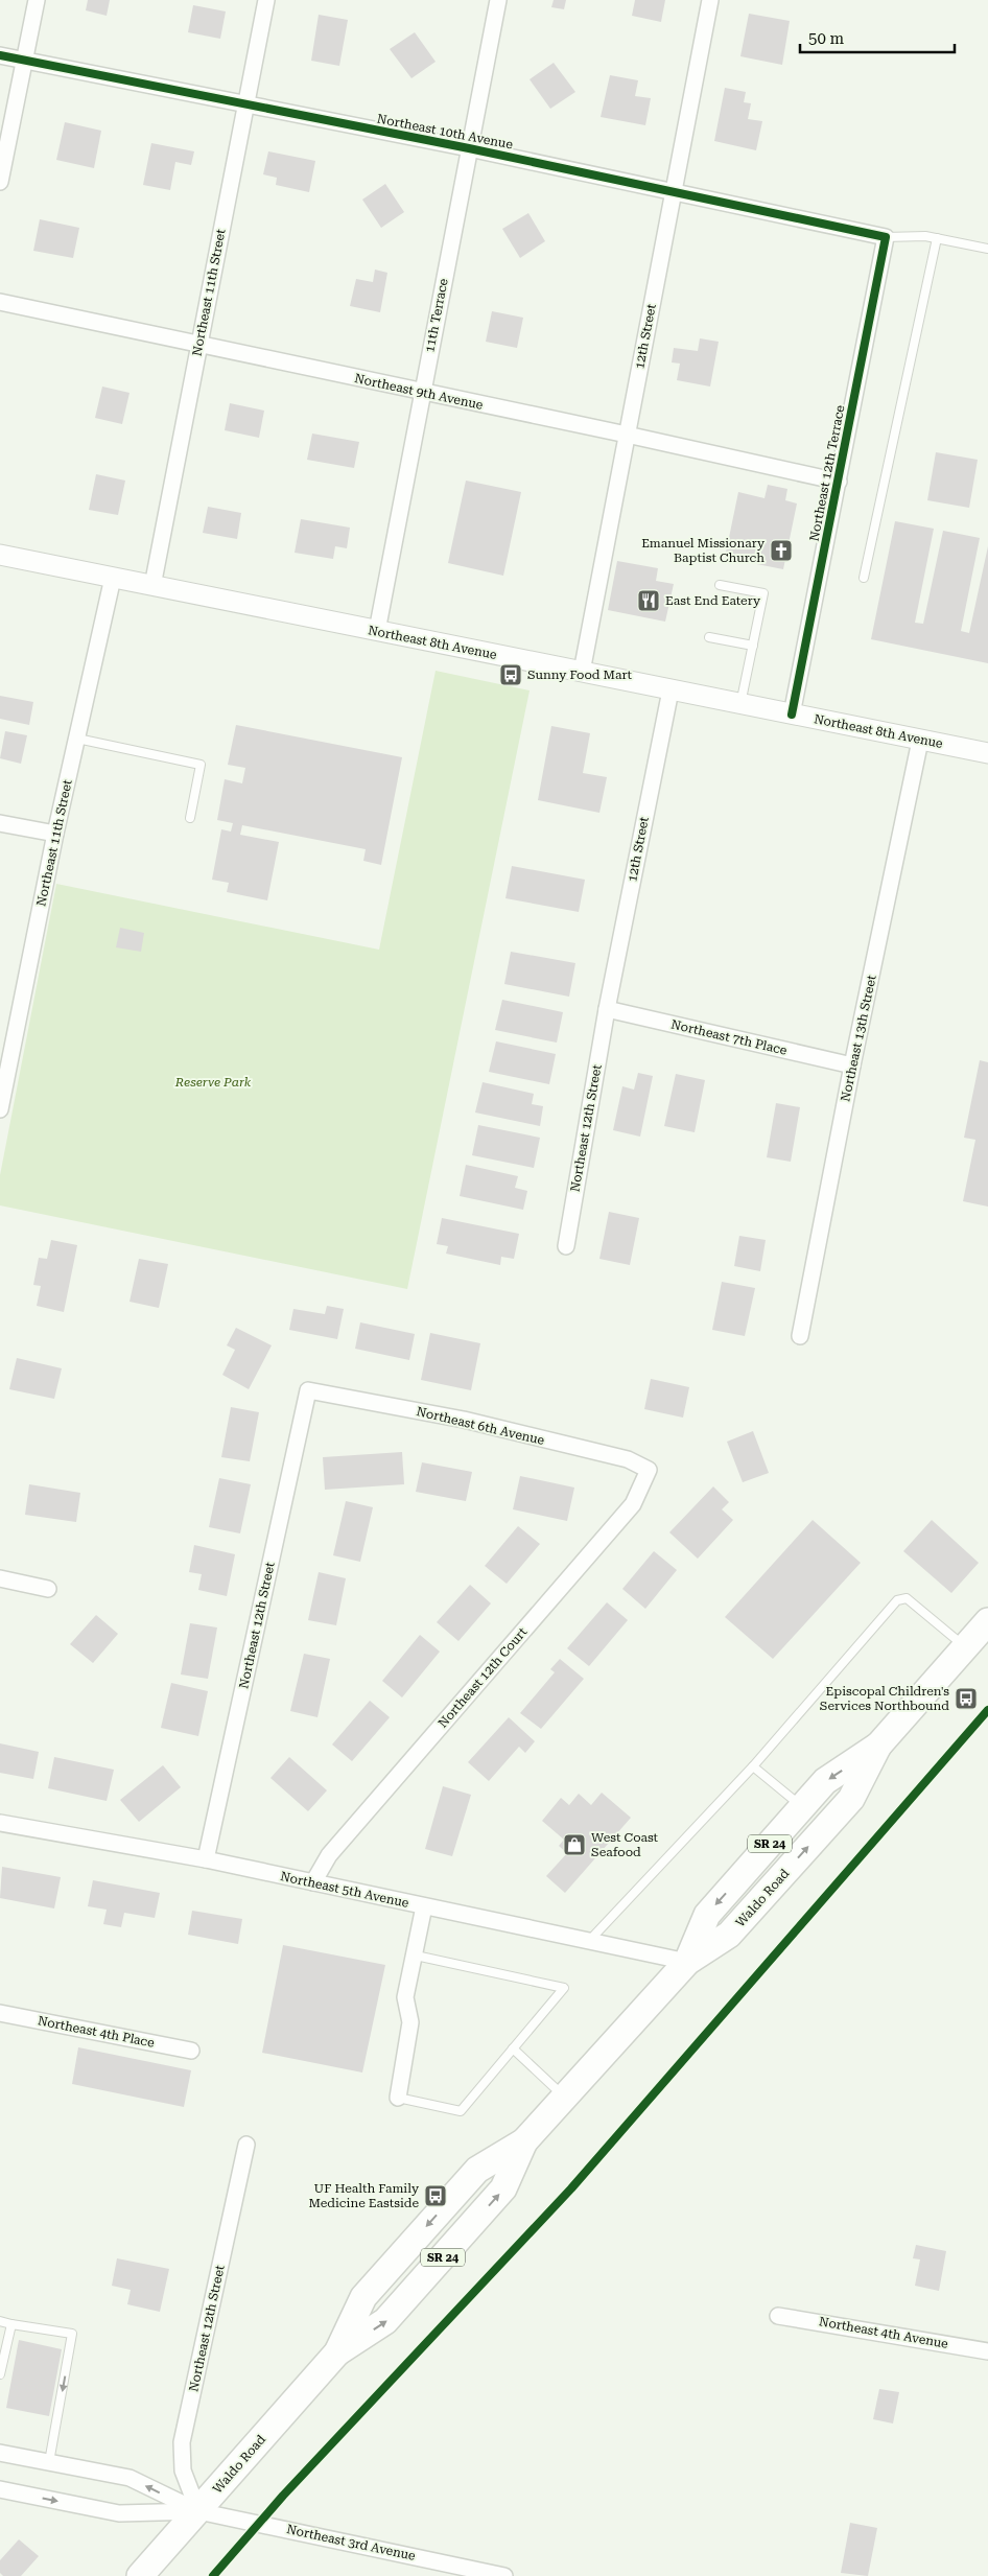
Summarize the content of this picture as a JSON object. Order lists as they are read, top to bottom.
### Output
{
  "streets": {
    "highway": ["SR 24", "Waldo Road"],
    "street": [
      "Northeast 10th Avenue",
      "Northeast 11th Street",
      "11th Terrace",
      "12th Street",
      "Northeast 9th Avenue",
      "Northeast 12th Terrace",
      "Northeast 8th Avenue",
      "Northeast 7th Place",
      "Northeast 13th Street",
      "Northeast 12th Street",
      "Northeast 6th Avenue",
      "Northeast 12th Court",
      "Northeast 5th Avenue",
      "Northeast 4th Place",
      "Northeast 4th Avenue",
      "Northeast 3rd Avenue"
    ]
  },
  "crossings": [
    ["Northeast 10th Avenue", "Northeast 11th Street"],
    ["Northeast 10th Avenue", "11th Terrace"],
    ["Northeast 10th Avenue", "12th Street"],
    ["Northeast 10th Avenue", "Northeast 12th Terrace"],
    ["Northeast 11th Street", "Northeast 9th Avenue"],
    ["Northeast 11th Street", "Northeast 8th Avenue"],
    ["11th Terrace", "Northeast 9th Avenue"],
    ["11th Terrace", "Northeast 8th Avenue"],
    ["12th Street", "Northeast 9th Avenue"],
    ["12th Street", "Northeast 8th Avenue"],
    ["12th Street", "Northeast 7th Place"],
    ["12th Street", "Northeast 12th Street"],
    ["Northeast 9th Avenue", "Northeast 12th Terrace"],
    ["Northeast 12th Terrace", "Northeast 8th Avenue"],
    ["Northeast 8th Avenue", "Northeast 13th Street"],
    ["Northeast 7th Place", "Northeast 13th Street"],
    ["Northeast 7th Place", "Northeast 12th Street"],
    ["Northeast 12th Street", "Northeast 6th Avenue"],
    ["Northeast 12th Street", "Northeast 5th Avenue"],
    ["Northeast 12th Street", "Waldo Road"],
    ["Northeast 12th Street", "Northeast 3rd Avenue"],
    ["Northeast 6th Avenue", "Northeast 12th Court"],
    ["Northeast 12th Court", "Northeast 5th Avenue"],
    ["Northeast 5th Avenue", "Waldo Road"],
    ["Waldo Road", "Northeast 3rd Avenue"]
  ],
  "parks": ["Reserve Park"],
  "places": {
    "church": ["Emanuel Missionary Baptist Church"],
    "restaurant": ["East End Eatery"],
    "bus stop": ["Sunny Food Mart", "Episcopal Children's Services Northbound", "UF Health Family Medicine Eastside"],
    "shop": ["West Coast Seafood"]
  },
  "scale_bar": "50 m"
}
